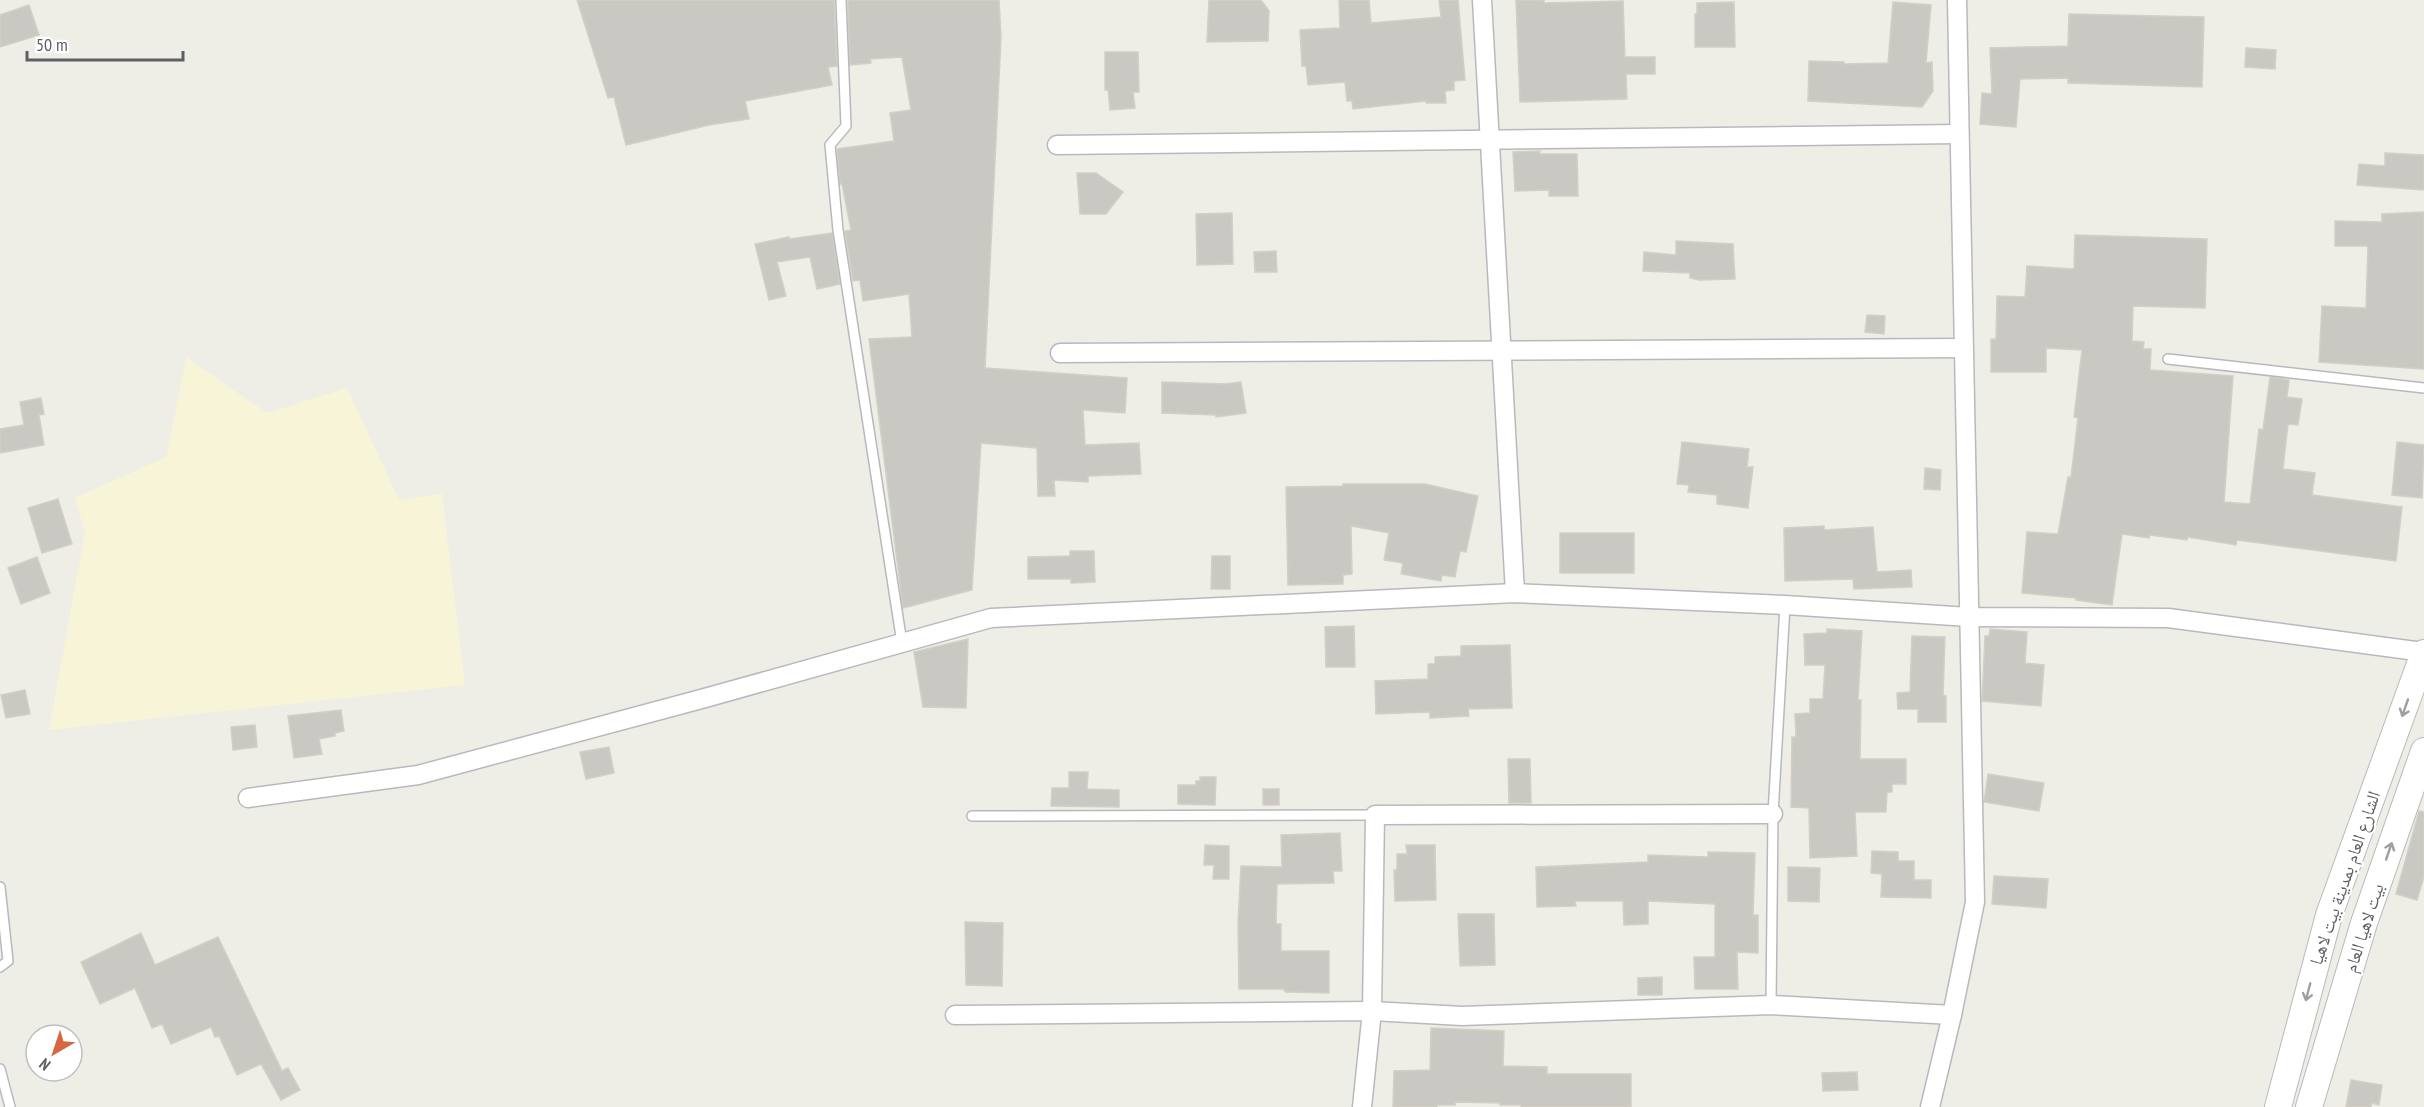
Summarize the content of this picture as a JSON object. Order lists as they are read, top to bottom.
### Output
{
  "streets": {
    "main road": ["الشارع العام بمدينة بيت لاهيا", "بيت لاهيا العام"]
  },
  "one_way": ["الشارع العام بمدينة بيت لاهيا", "بيت لاهيا العام"],
  "scale_bar": "50 m",
  "north": "bottom left"
}
